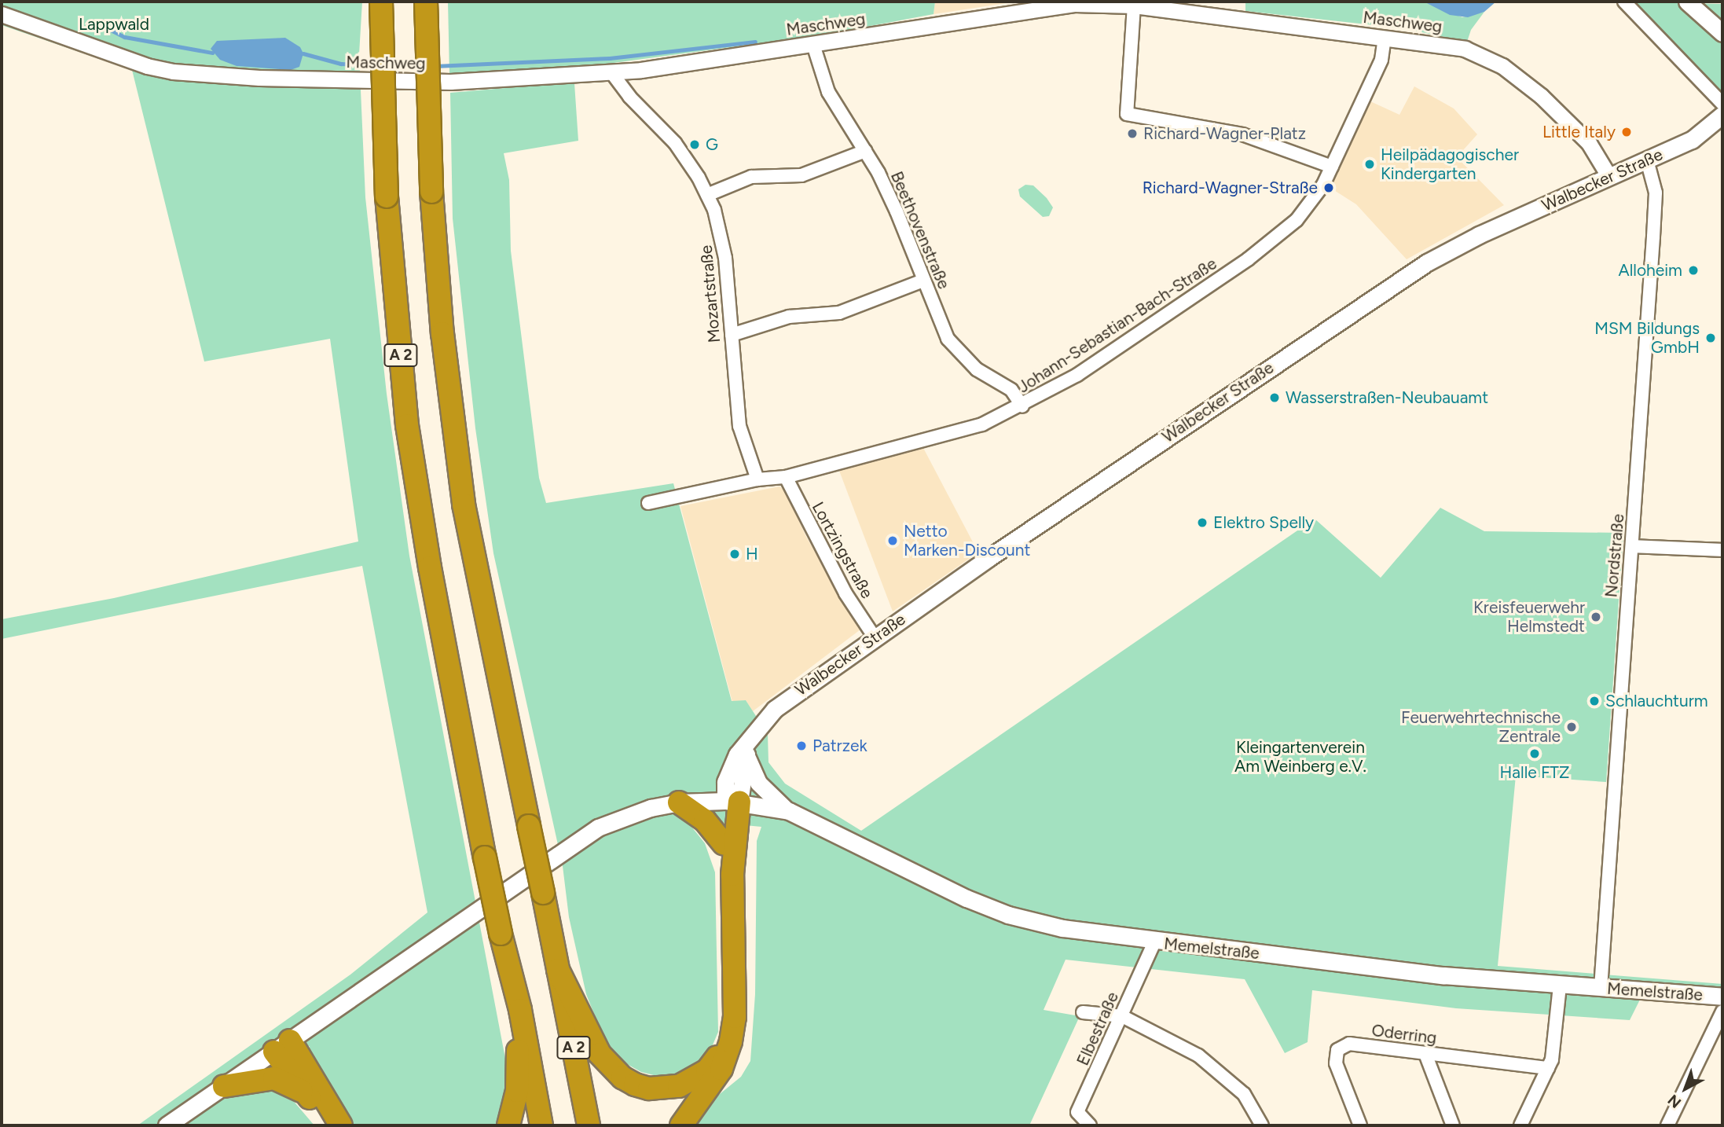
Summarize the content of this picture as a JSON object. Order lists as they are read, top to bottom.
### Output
{
  "streets": {
    "highway": ["A 2"],
    "main road": ["Walbecker Straße", "Memelstraße"],
    "street": [
      "Maschweg",
      "Beethovenstraße",
      "Mozartstraße",
      "Johann-Sebastian-Bach-Straße",
      "Lortzingstraße",
      "Nordstraße",
      "Elbestraße",
      "Oderring"
    ]
  },
  "crossings": [
    ["Maschweg", "Walbecker Straße"],
    ["Maschweg", "Beethovenstraße"],
    ["Maschweg", "Mozartstraße"],
    ["Maschweg", "Johann-Sebastian-Bach-Straße"],
    ["Walbecker Straße", "Lortzingstraße"],
    ["Walbecker Straße", "Nordstraße"],
    ["Walbecker Straße", "Memelstraße"],
    ["Beethovenstraße", "Johann-Sebastian-Bach-Straße"],
    ["Mozartstraße", "Johann-Sebastian-Bach-Straße"],
    ["Johann-Sebastian-Bach-Straße", "Lortzingstraße"],
    ["Nordstraße", "Memelstraße"],
    ["Memelstraße", "Elbestraße"]
  ],
  "parks": ["Lappwald", "Kleingartenverein Am Weinberg e.V."],
  "places": [
    "Little Italy",
    "Richard-Wagner-Platz",
    "G",
    "Heilpädagogischer Kindergarten",
    "Richard-Wagner-Straße",
    "Alloheim",
    "MSM Bildungs GmbH",
    "Wasserstraßen-Neubauamt",
    "Elektro Spelly",
    "Netto Marken-Discount",
    "H",
    "Kreisfeuerwehr Helmstedt",
    "Schlauchturm",
    "Feuerwehrtechnische Zentrale",
    "Patrzek",
    "Halle FTZ"
  ],
  "north": "bottom left"
}
